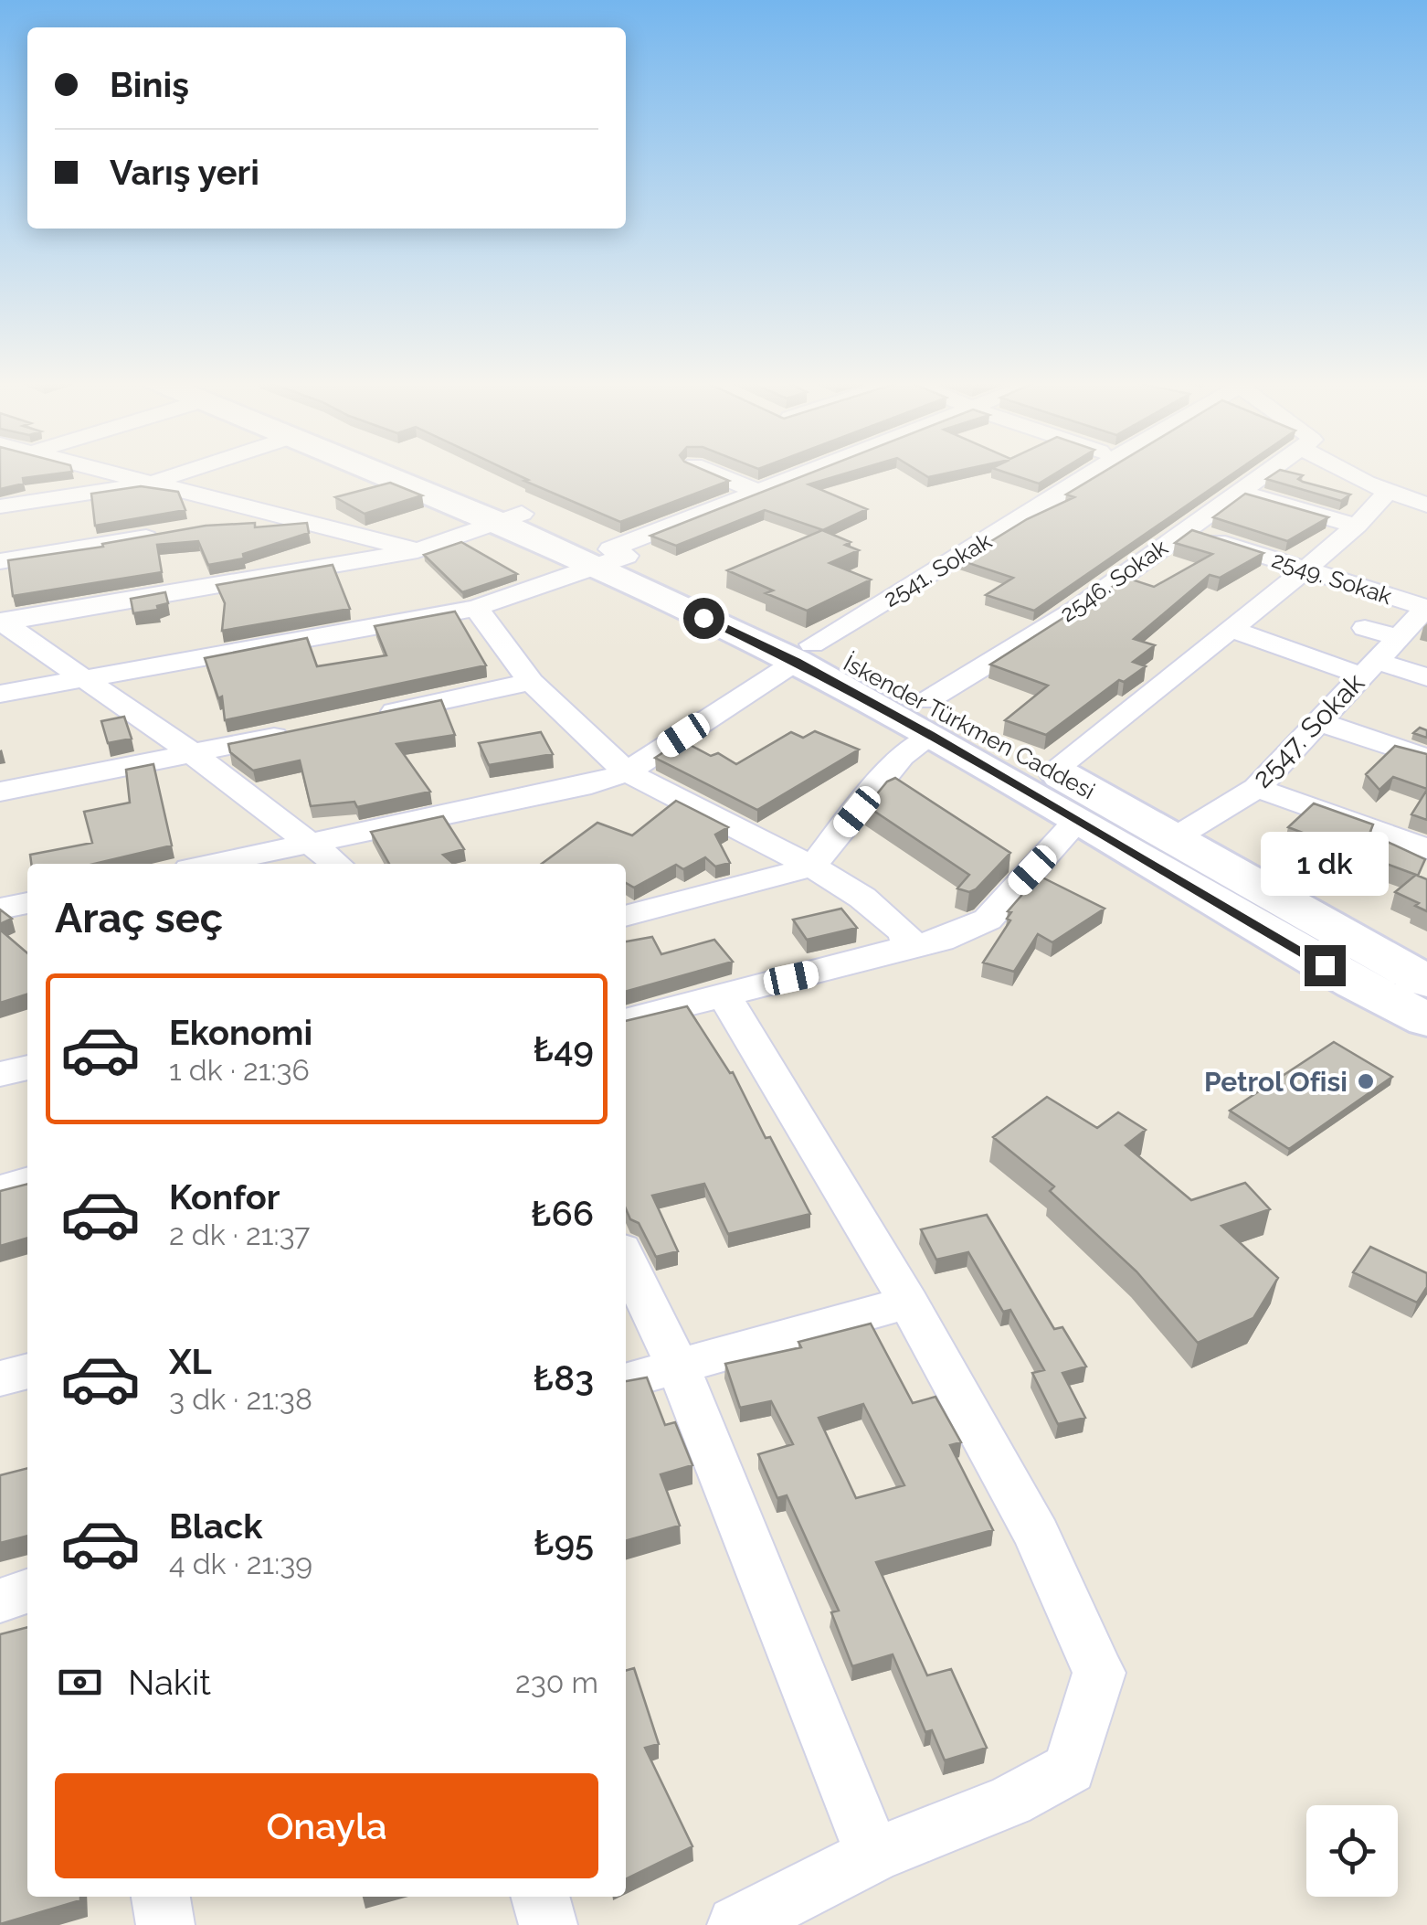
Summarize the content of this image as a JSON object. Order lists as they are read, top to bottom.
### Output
{
  "streets": {
    "main road": ["İskender Türkmen Caddesi"],
    "street": [
      "2541. Sokak",
      "2549. Sokak",
      "2546. Sokak",
      "2547. Sokak"
    ]
  },
  "crossings": [
    ["2541. Sokak", "İskender Türkmen Caddesi"],
    ["2549. Sokak", "2546. Sokak"],
    ["2549. Sokak", "2547. Sokak"],
    ["2546. Sokak", "İskender Türkmen Caddesi"],
    ["İskender Türkmen Caddesi", "2547. Sokak"]
  ],
  "places": ["Petrol Ofisi"],
  "page": {
    "banner": ["Biniş", "Varış yeri"],
    "bubble": "1 dk",
    "heading": "Araç seç",
    "list": [
      {
        "name": "Ekonomi",
        "note": "1 dk · 21:36",
        "value": "₺49"
      },
      {
        "name": "Konfor",
        "note": "2 dk · 21:37",
        "value": "₺66"
      },
      {
        "name": "XL",
        "note": "3 dk · 21:38",
        "value": "₺83"
      },
      {
        "name": "Black",
        "note": "4 dk · 21:39",
        "value": "₺95"
      }
    ],
    "pay": ["Nakit", "230 m"],
    "buttons": "Onayla"
  }
}
